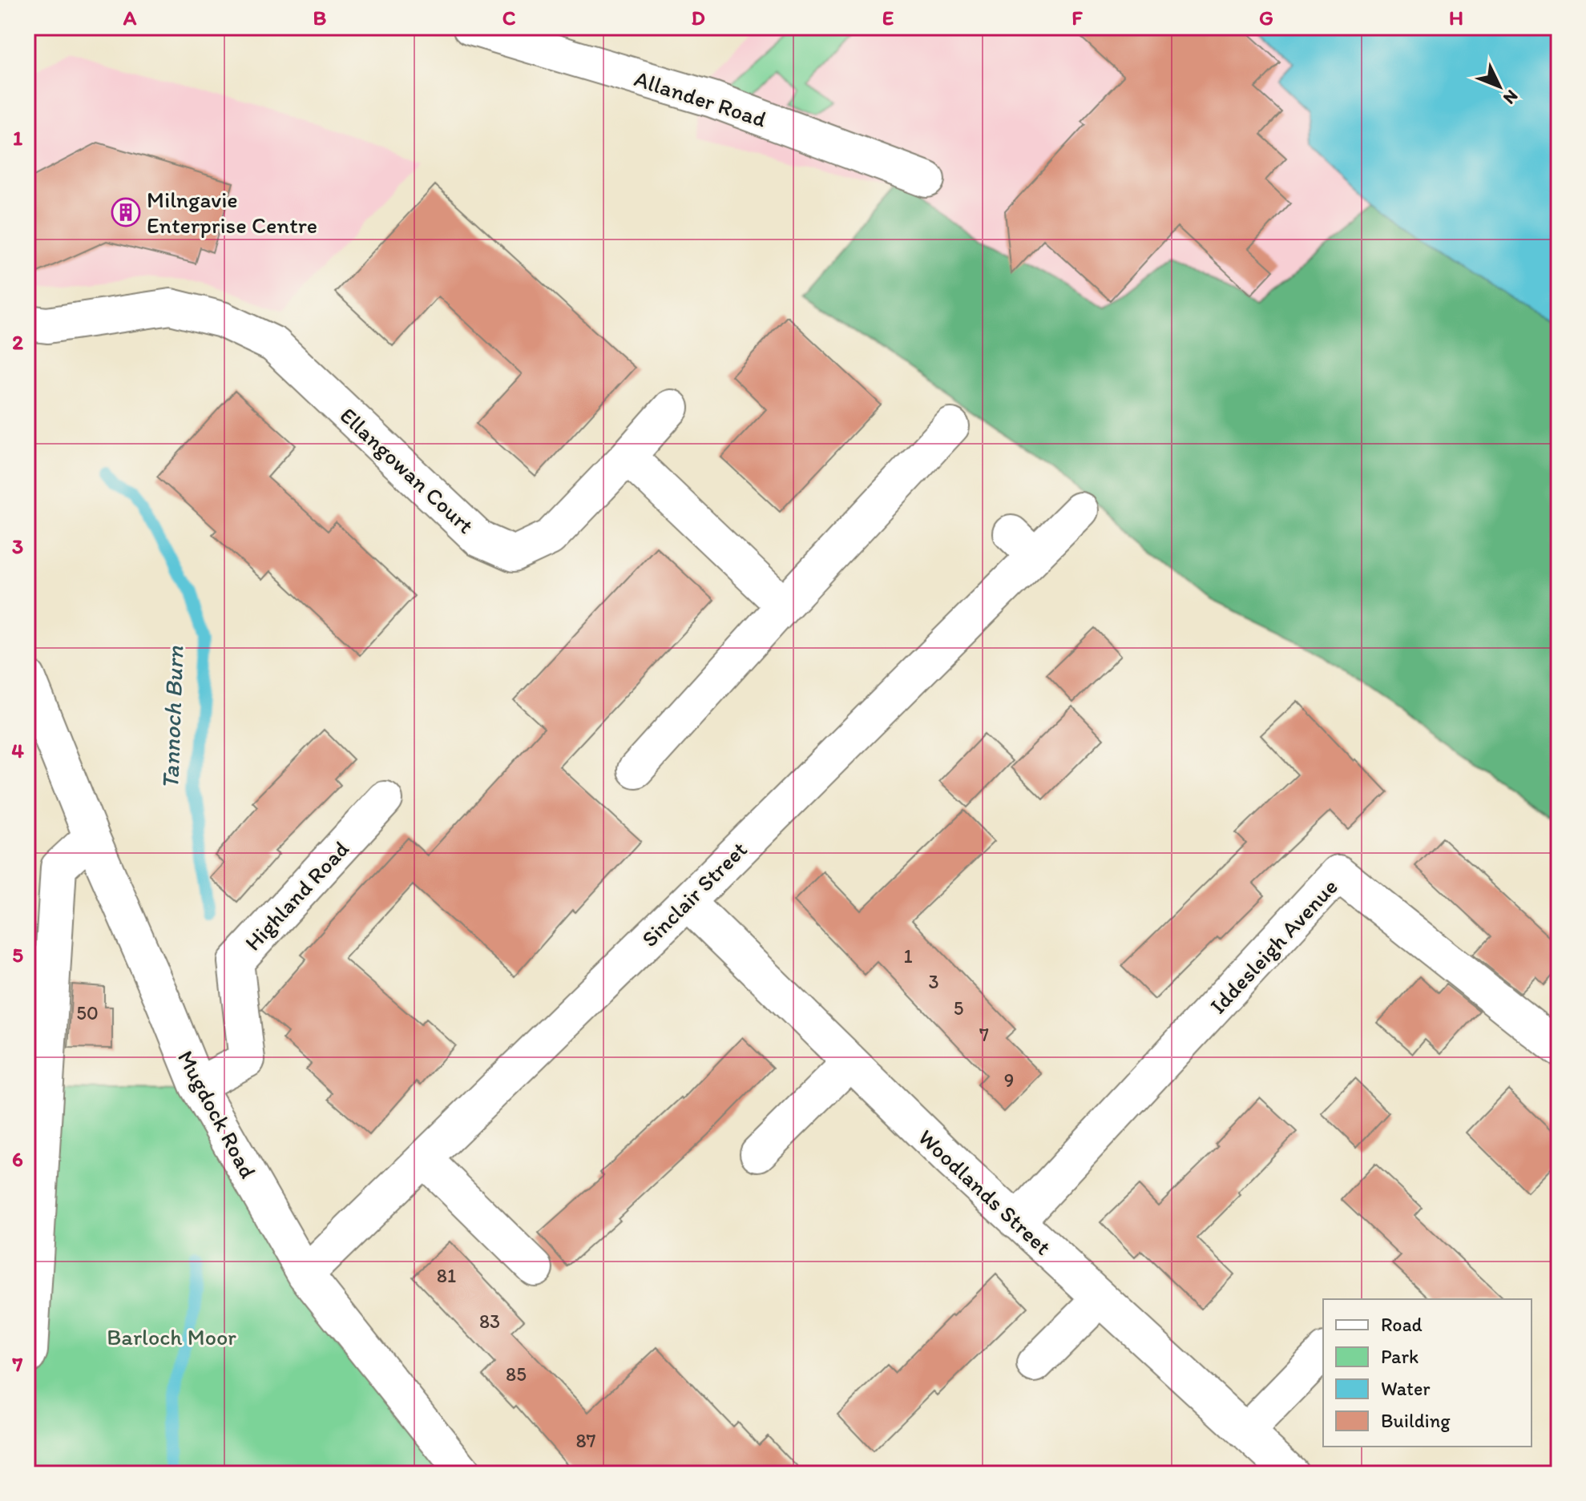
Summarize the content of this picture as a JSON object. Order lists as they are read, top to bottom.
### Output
{
  "streets": {
    "street": [
      "Allander Road",
      "Ellangowan Court",
      "Sinclair Street",
      "Highland Road",
      "Iddesleigh Avenue",
      "Mugdock Road",
      "Woodlands Street"
    ]
  },
  "crossings": [
    ["Sinclair Street", "Mugdock Road"],
    ["Sinclair Street", "Woodlands Street"],
    ["Highland Road", "Mugdock Road"],
    ["Iddesleigh Avenue", "Woodlands Street"]
  ],
  "water": ["Tannoch Burn"],
  "parks": ["Barloch Moor"],
  "places": {
    "building": ["Milngavie Enterprise Centre"]
  },
  "house_numbers": [
    "1",
    "3",
    "5",
    "50",
    "7",
    "9",
    "81",
    "83",
    "85",
    "87"
  ],
  "legend": [
    "Road",
    "Park",
    "Water",
    "Building"
  ],
  "north": "bottom right",
  "grid": {
    "columns": [
      "A",
      "B",
      "C",
      "D",
      "E",
      "F",
      "G",
      "H"
    ],
    "rows": [
      "1",
      "2",
      "3",
      "4",
      "5",
      "6",
      "7"
    ]
  }
}
